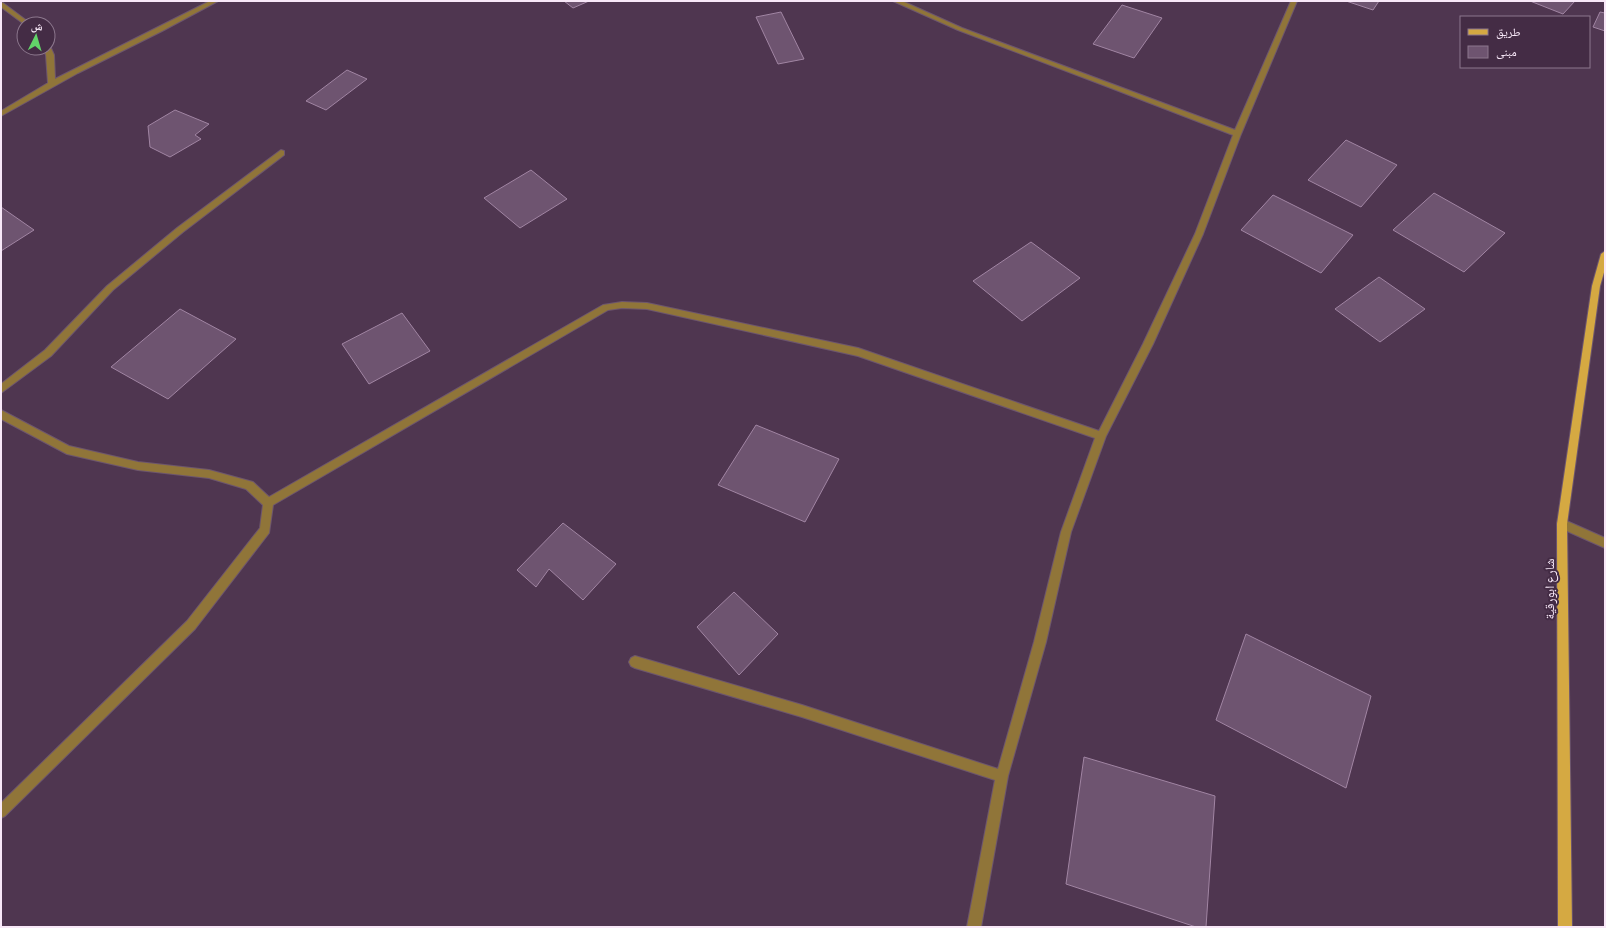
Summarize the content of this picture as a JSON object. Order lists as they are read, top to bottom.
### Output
{
  "streets": {
    "main road": ["شارع ابورقية"]
  },
  "legend": ["طريق", "مبنى"],
  "north": "top"
}
